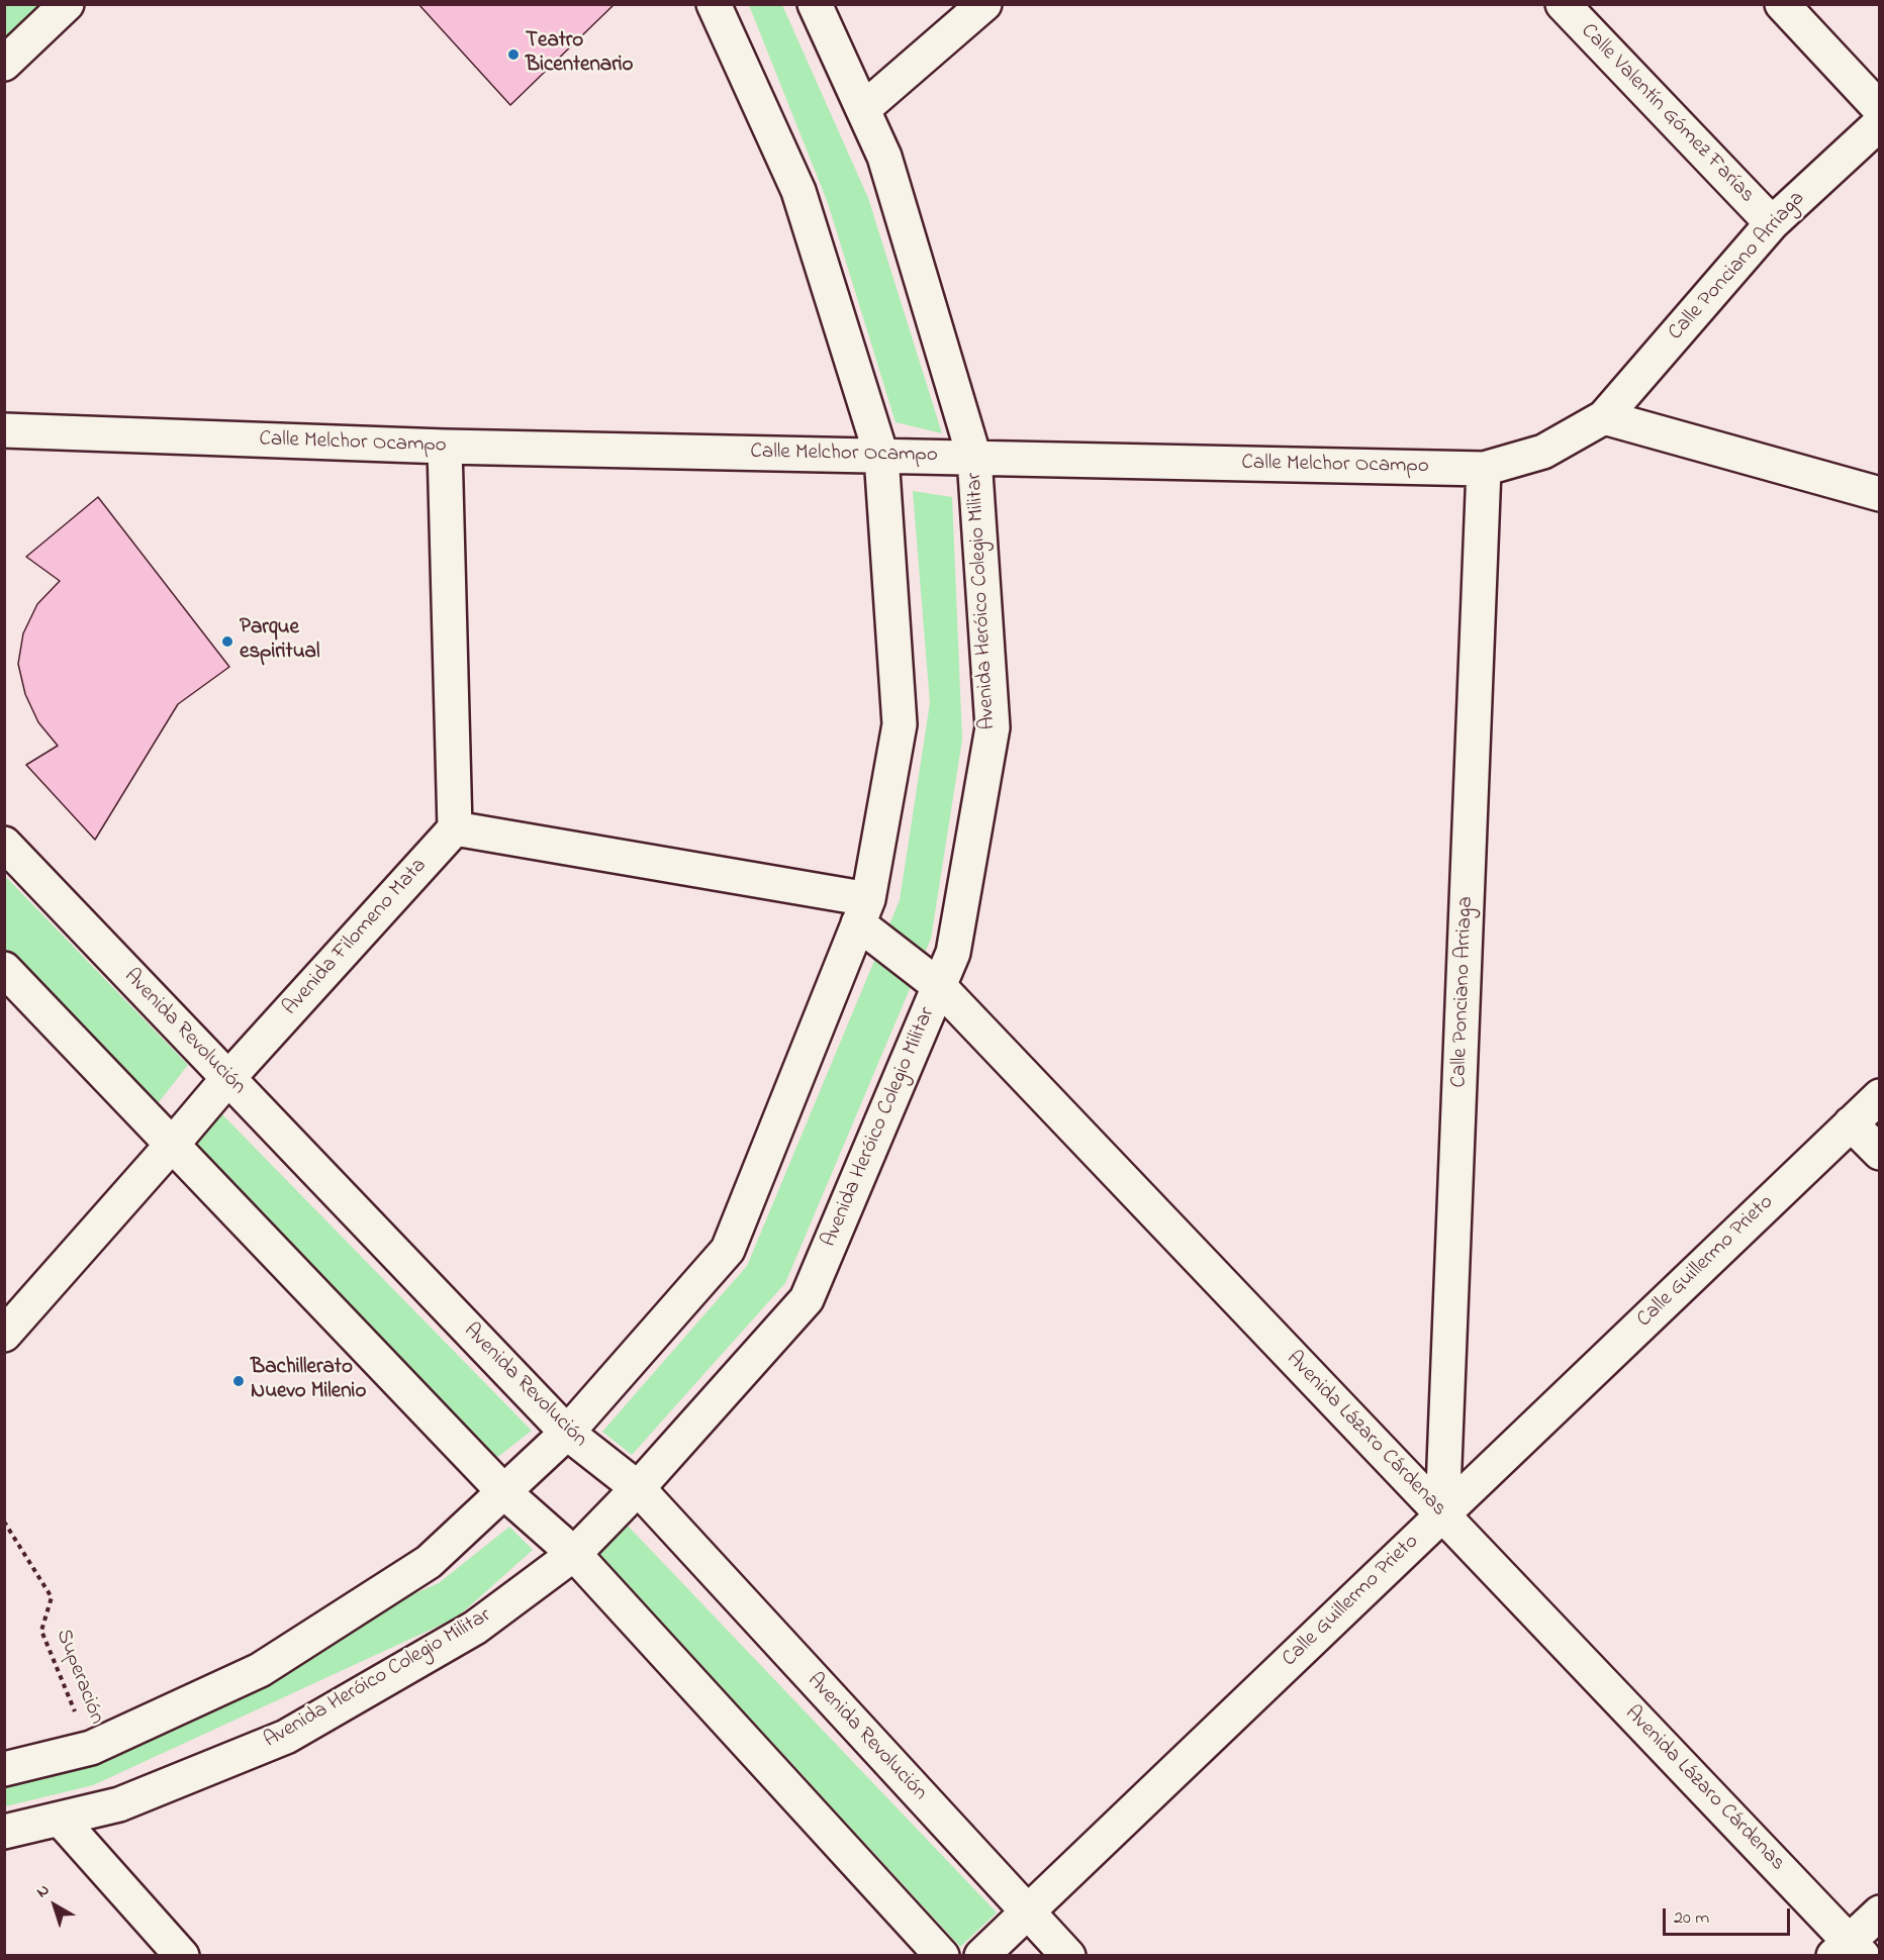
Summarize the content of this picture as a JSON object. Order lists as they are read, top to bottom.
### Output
{
  "streets": {
    "street": [
      "Calle Valentín Gómez Farías",
      "Calle Ponciano Arriaga",
      "Calle Melchor Ocampo",
      "Avenida Heróico Colegio Militar",
      "Avenida Filomeno Mata",
      "Avenida Revolución",
      "Calle Guillermo Prieto",
      "Avenida Lázaro Cárdenas"
    ],
    "path": ["Superación"]
  },
  "crossings": [
    ["Calle Valentín Gómez Farías", "Calle Ponciano Arriaga"],
    ["Calle Ponciano Arriaga", "Calle Melchor Ocampo"],
    ["Calle Ponciano Arriaga", "Calle Guillermo Prieto"],
    ["Calle Ponciano Arriaga", "Avenida Lázaro Cárdenas"],
    ["Calle Melchor Ocampo", "Avenida Heróico Colegio Militar"],
    ["Avenida Heróico Colegio Militar", "Avenida Revolución"],
    ["Avenida Heróico Colegio Militar", "Avenida Lázaro Cárdenas"],
    ["Avenida Filomeno Mata", "Avenida Revolución"],
    ["Avenida Revolución", "Calle Guillermo Prieto"],
    ["Calle Guillermo Prieto", "Avenida Lázaro Cárdenas"]
  ],
  "places": ["Teatro Bicentenario", "Parque espiritual", "Bachillerato Nuevo Milenio"],
  "scale_bar": "20 m",
  "north": "top left"
}
